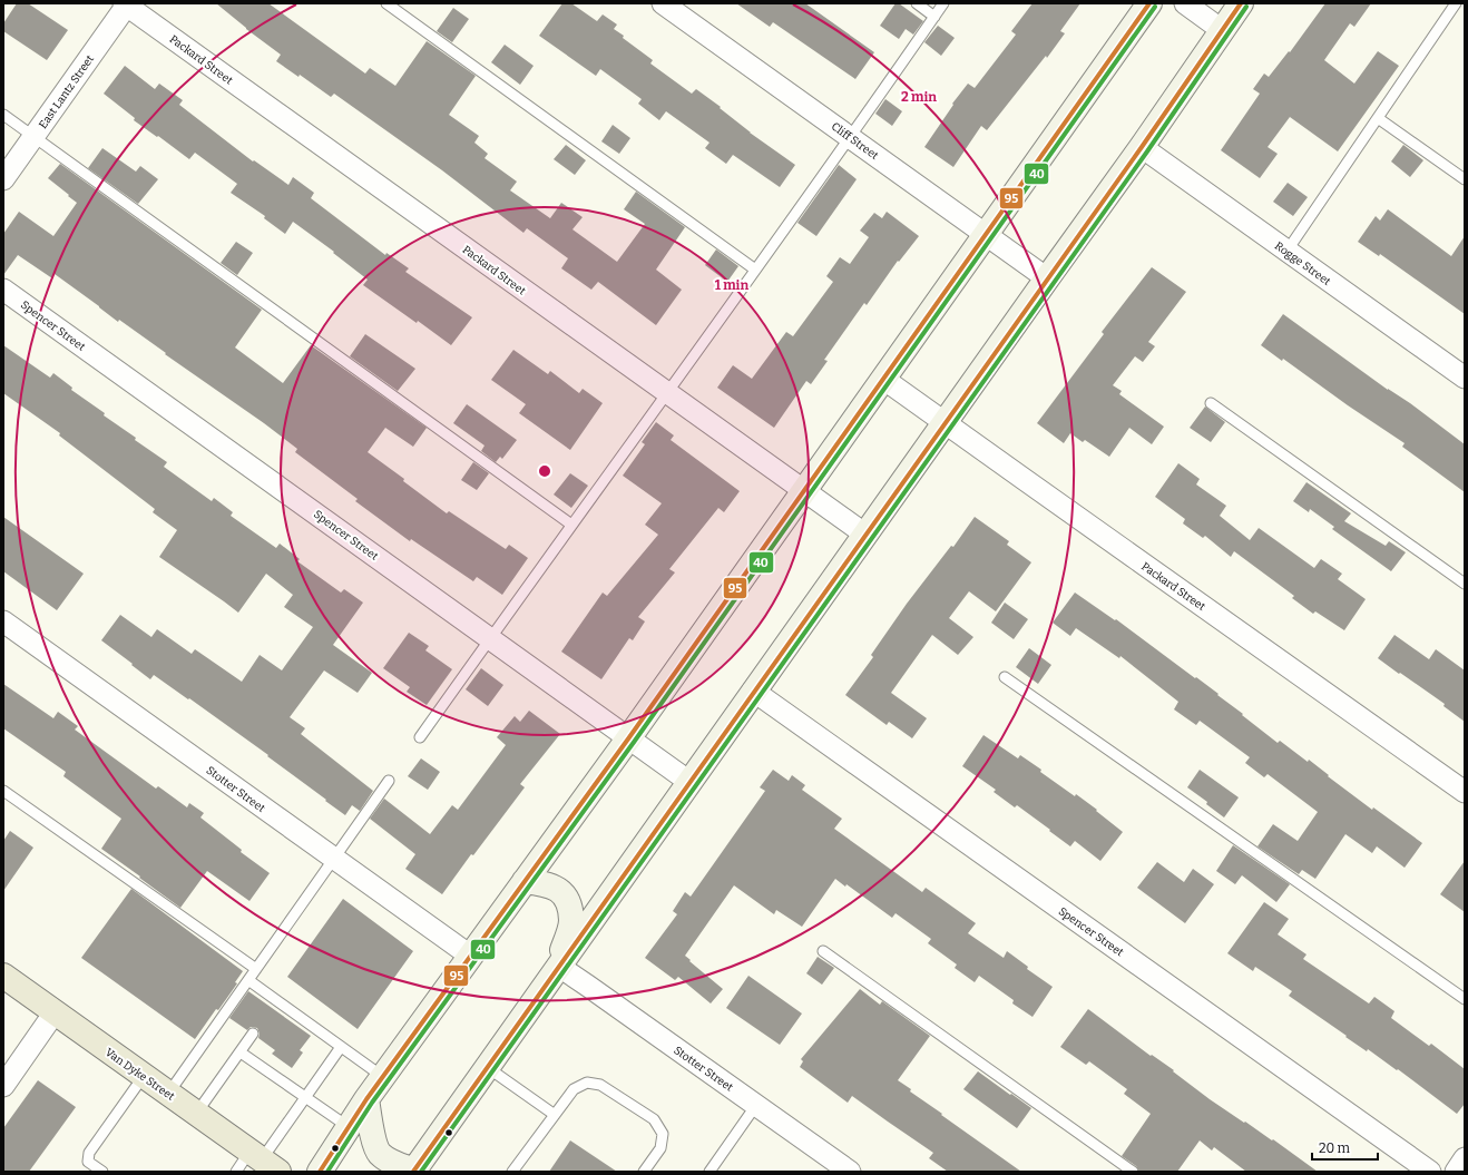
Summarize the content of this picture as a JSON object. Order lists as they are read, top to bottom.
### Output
{
  "streets": {
    "main road": ["Van Dyke Street"],
    "street": [
      "Packard Street",
      "East Lantz Street",
      "Cliff Street",
      "Rogge Street",
      "Spencer Street",
      "Stotter Street"
    ]
  },
  "crossings": [
    ["Packard Street", "East Lantz Street"]
  ],
  "lines": ["transit line 95", "transit line 40"],
  "scale_bar": "20 m",
  "rings": ["2 min", "1 min"]
}
